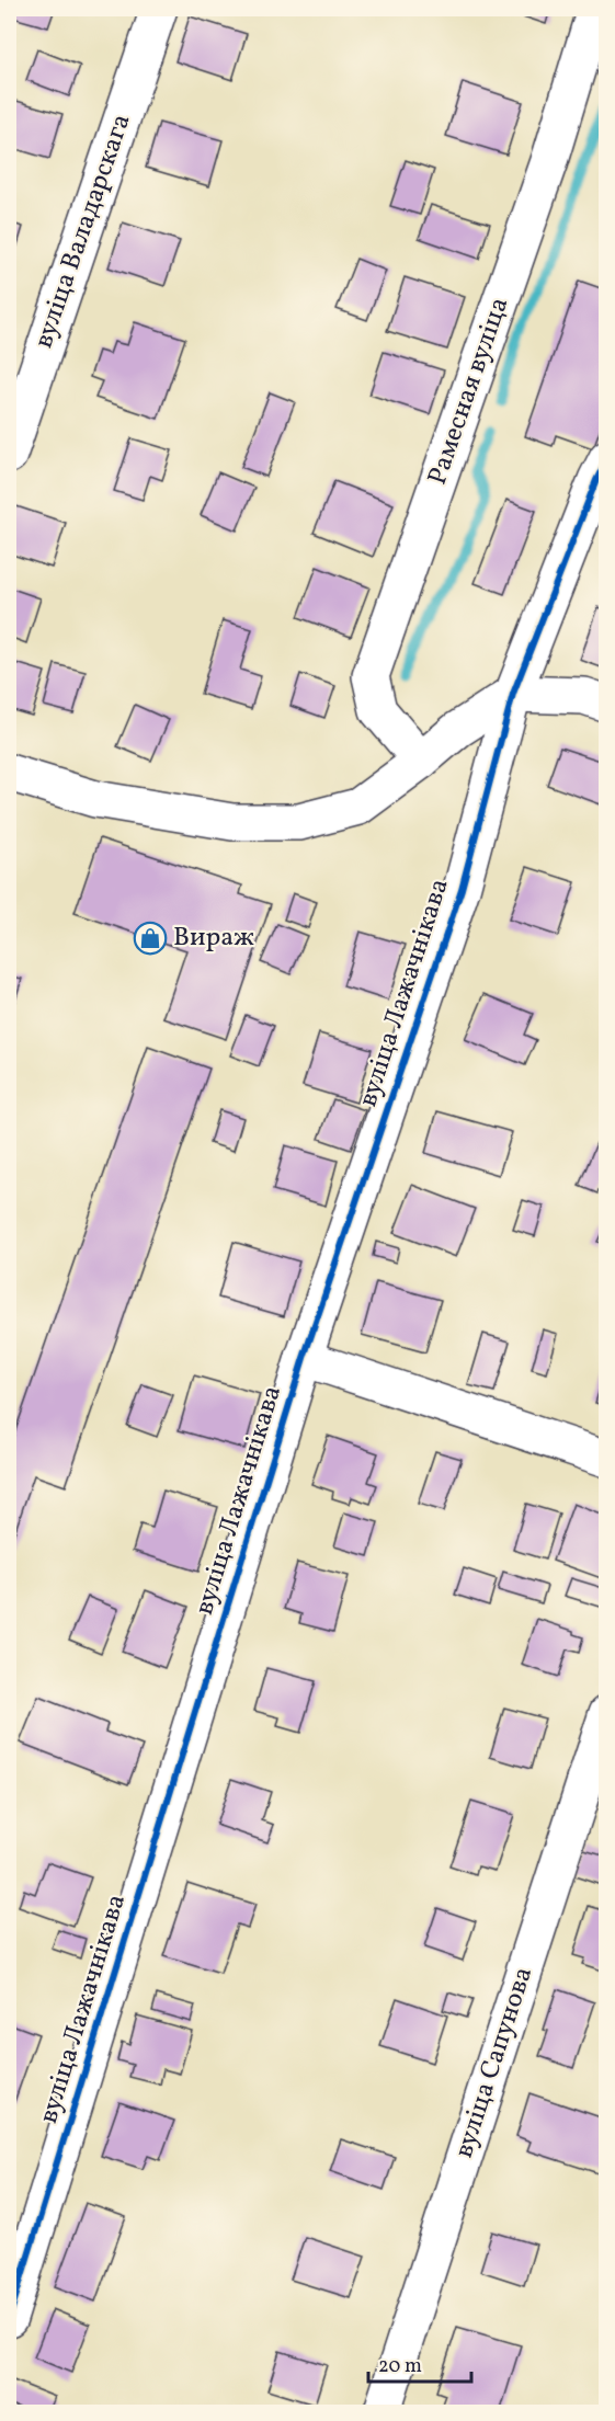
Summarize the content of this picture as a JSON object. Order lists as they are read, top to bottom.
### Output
{
  "streets": {
    "street": [
      "вуліца Валадарскага",
      "Рамесная вуліца",
      "вуліца Лажачнікава",
      "вуліца Сапунова"
    ]
  },
  "places": {
    "shop": ["Вираж"]
  },
  "scale_bar": "20 m"
}
